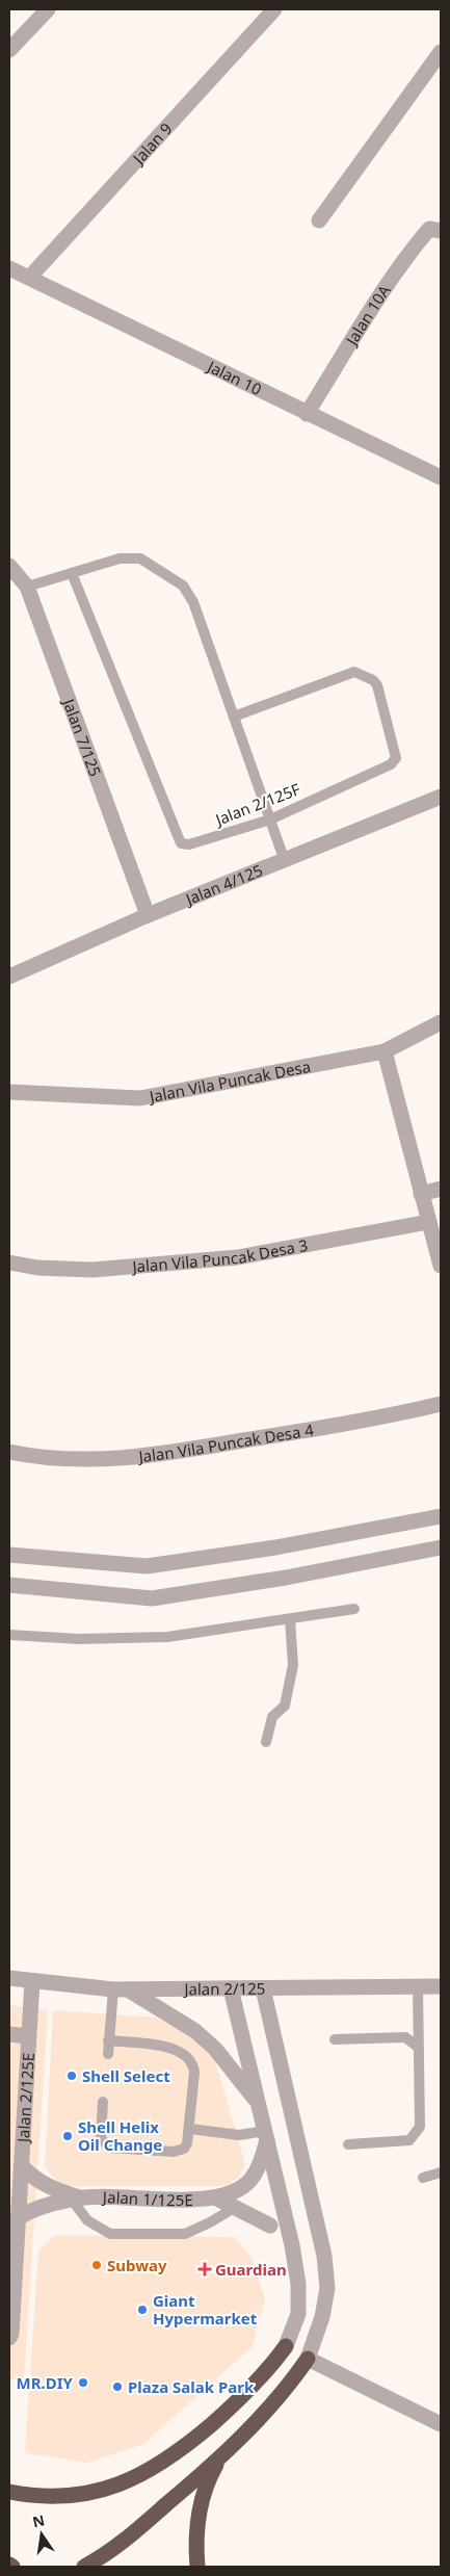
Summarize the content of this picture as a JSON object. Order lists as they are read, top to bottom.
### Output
{
  "streets": {
    "street": [
      "Jalan 9",
      "Jalan 10A",
      "Jalan 10",
      "Jalan 7/125",
      "Jalan 4/125",
      "Jalan Vila Puncak Desa",
      "Jalan Vila Puncak Desa 3",
      "Jalan Vila Puncak Desa 4",
      "Jalan 2/125",
      "Jalan 2/125E",
      "Jalan 1/125E"
    ],
    "lane": ["Jalan 2/125F"]
  },
  "crossings": [
    ["Jalan 9", "Jalan 10"],
    ["Jalan 10A", "Jalan 10"],
    ["Jalan 7/125", "Jalan 4/125"],
    ["Jalan 2/125", "Jalan 2/125E"],
    ["Jalan 2/125E", "Jalan 1/125E"]
  ],
  "places": {
    "other": [
      "Shell Select",
      "Shell Helix Oil Change",
      "Subway",
      "Giant Hypermarket",
      "MR.DIY",
      "Plaza Salak Park"
    ],
    "health": ["Guardian"]
  },
  "north": "top"
}
